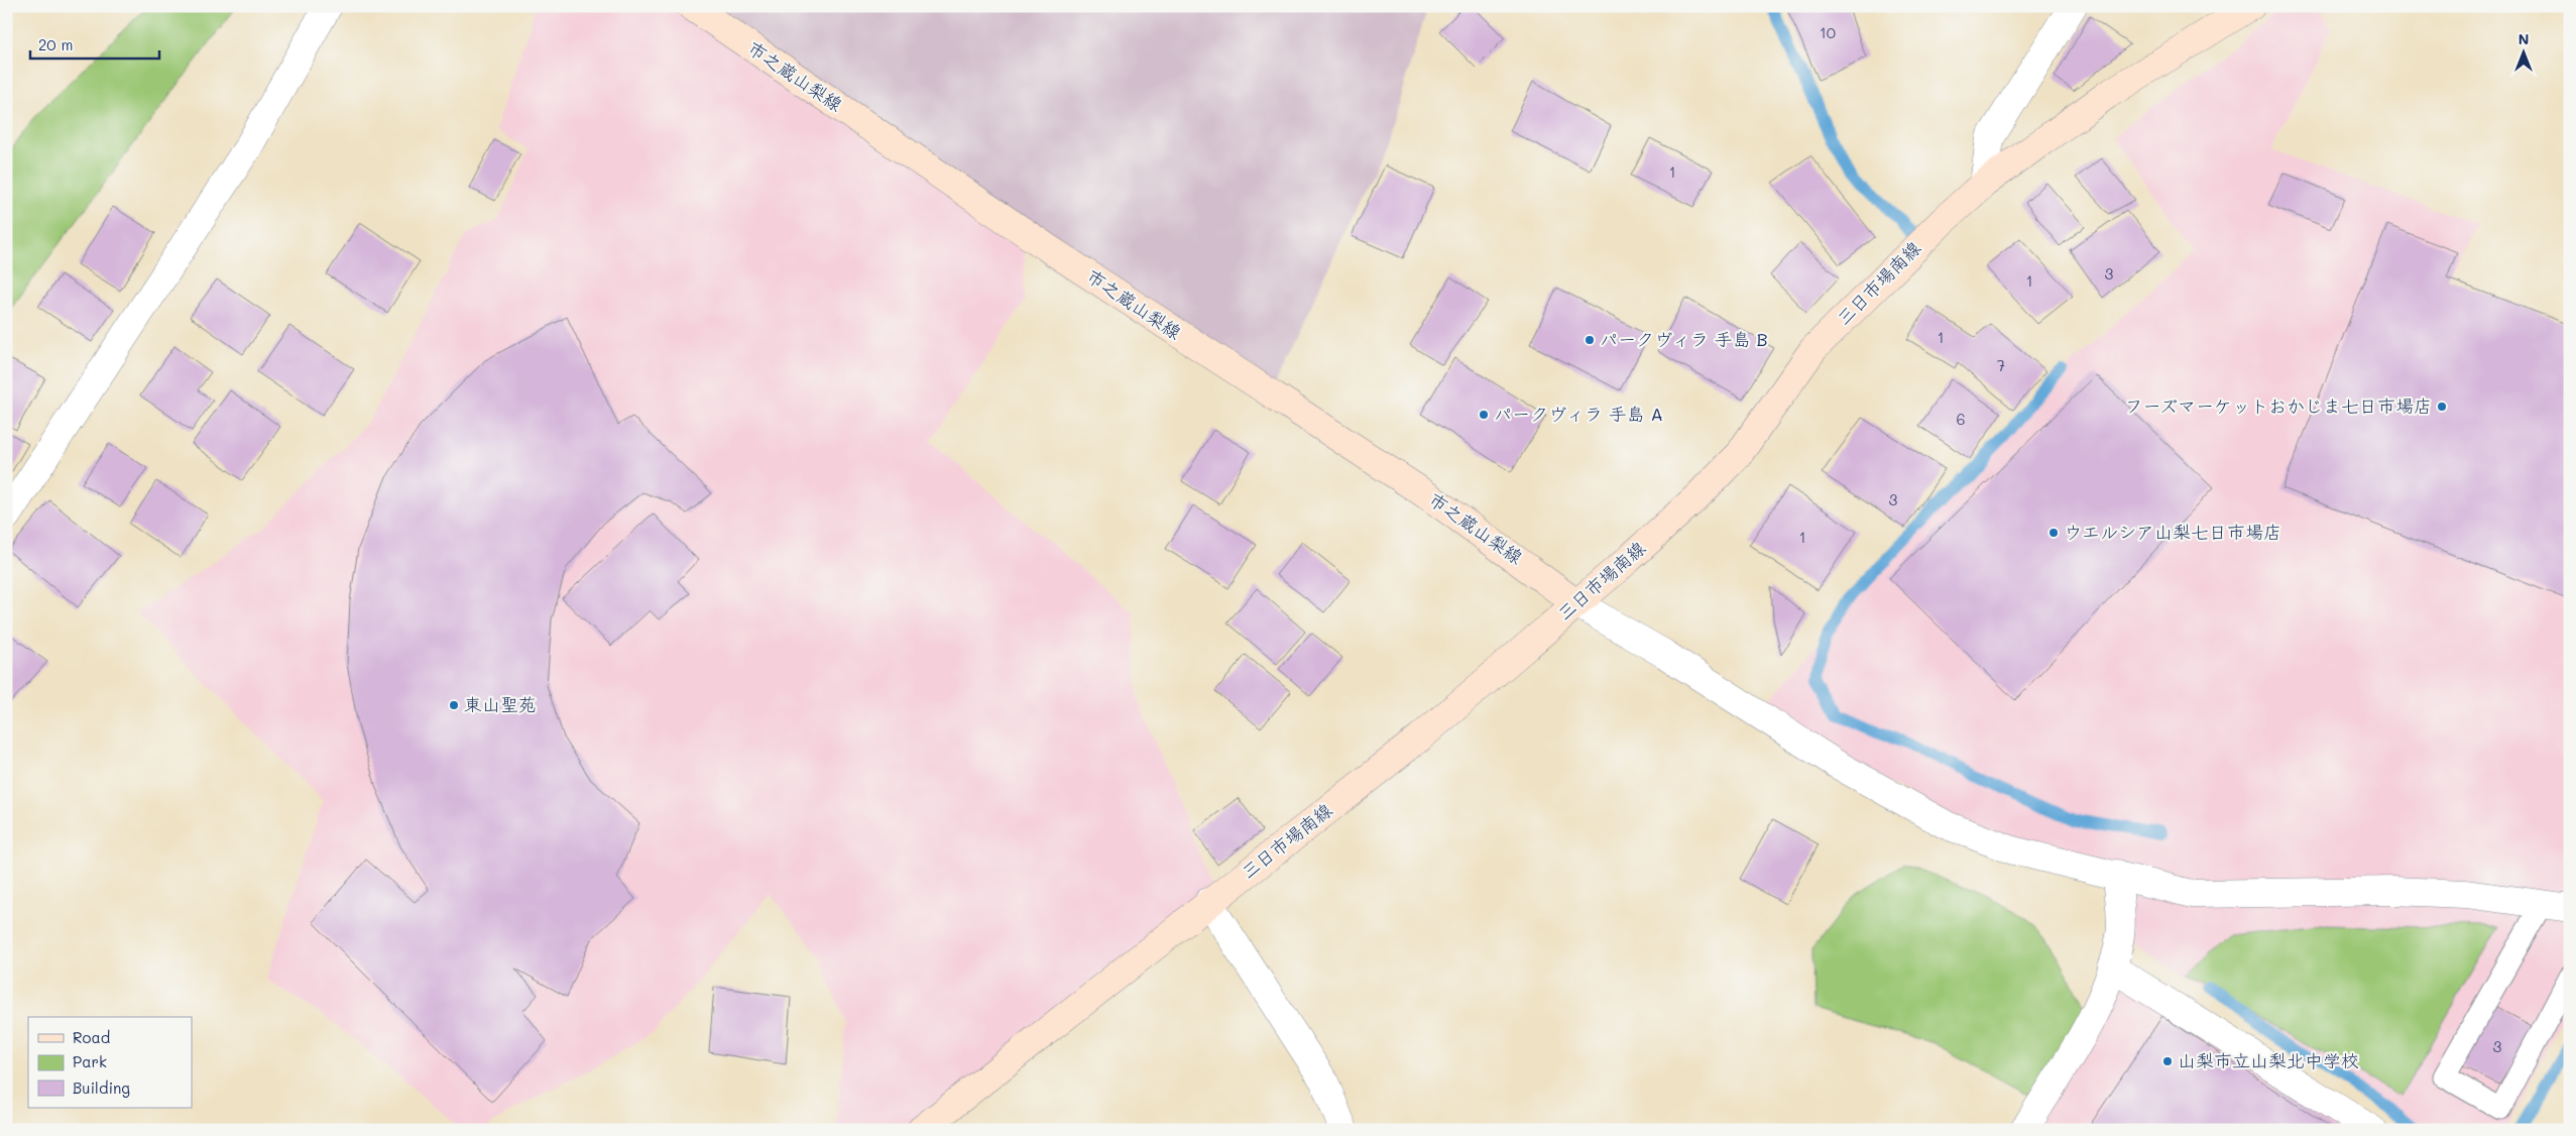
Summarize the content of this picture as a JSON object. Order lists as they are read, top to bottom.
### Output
{
  "streets": {
    "main road": ["市之蔵山梨線", "三日市場南線"]
  },
  "crossings": [
    ["市之蔵山梨線", "三日市場南線"]
  ],
  "places": [
    "パークヴィラ 手島 B",
    "フーズマーケットおかじま七日市場店",
    "パークヴィラ 手島 A",
    "ウエルシア山梨七日市場店",
    "東山聖苑",
    "山梨市立山梨北中学校"
  ],
  "house_numbers": [
    "10",
    "1",
    "3",
    "1",
    "1",
    "7",
    "6",
    "3",
    "1",
    "3"
  ],
  "legend": ["Road", "Park", "Building"],
  "scale_bar": "20 m",
  "north": "top"
}
